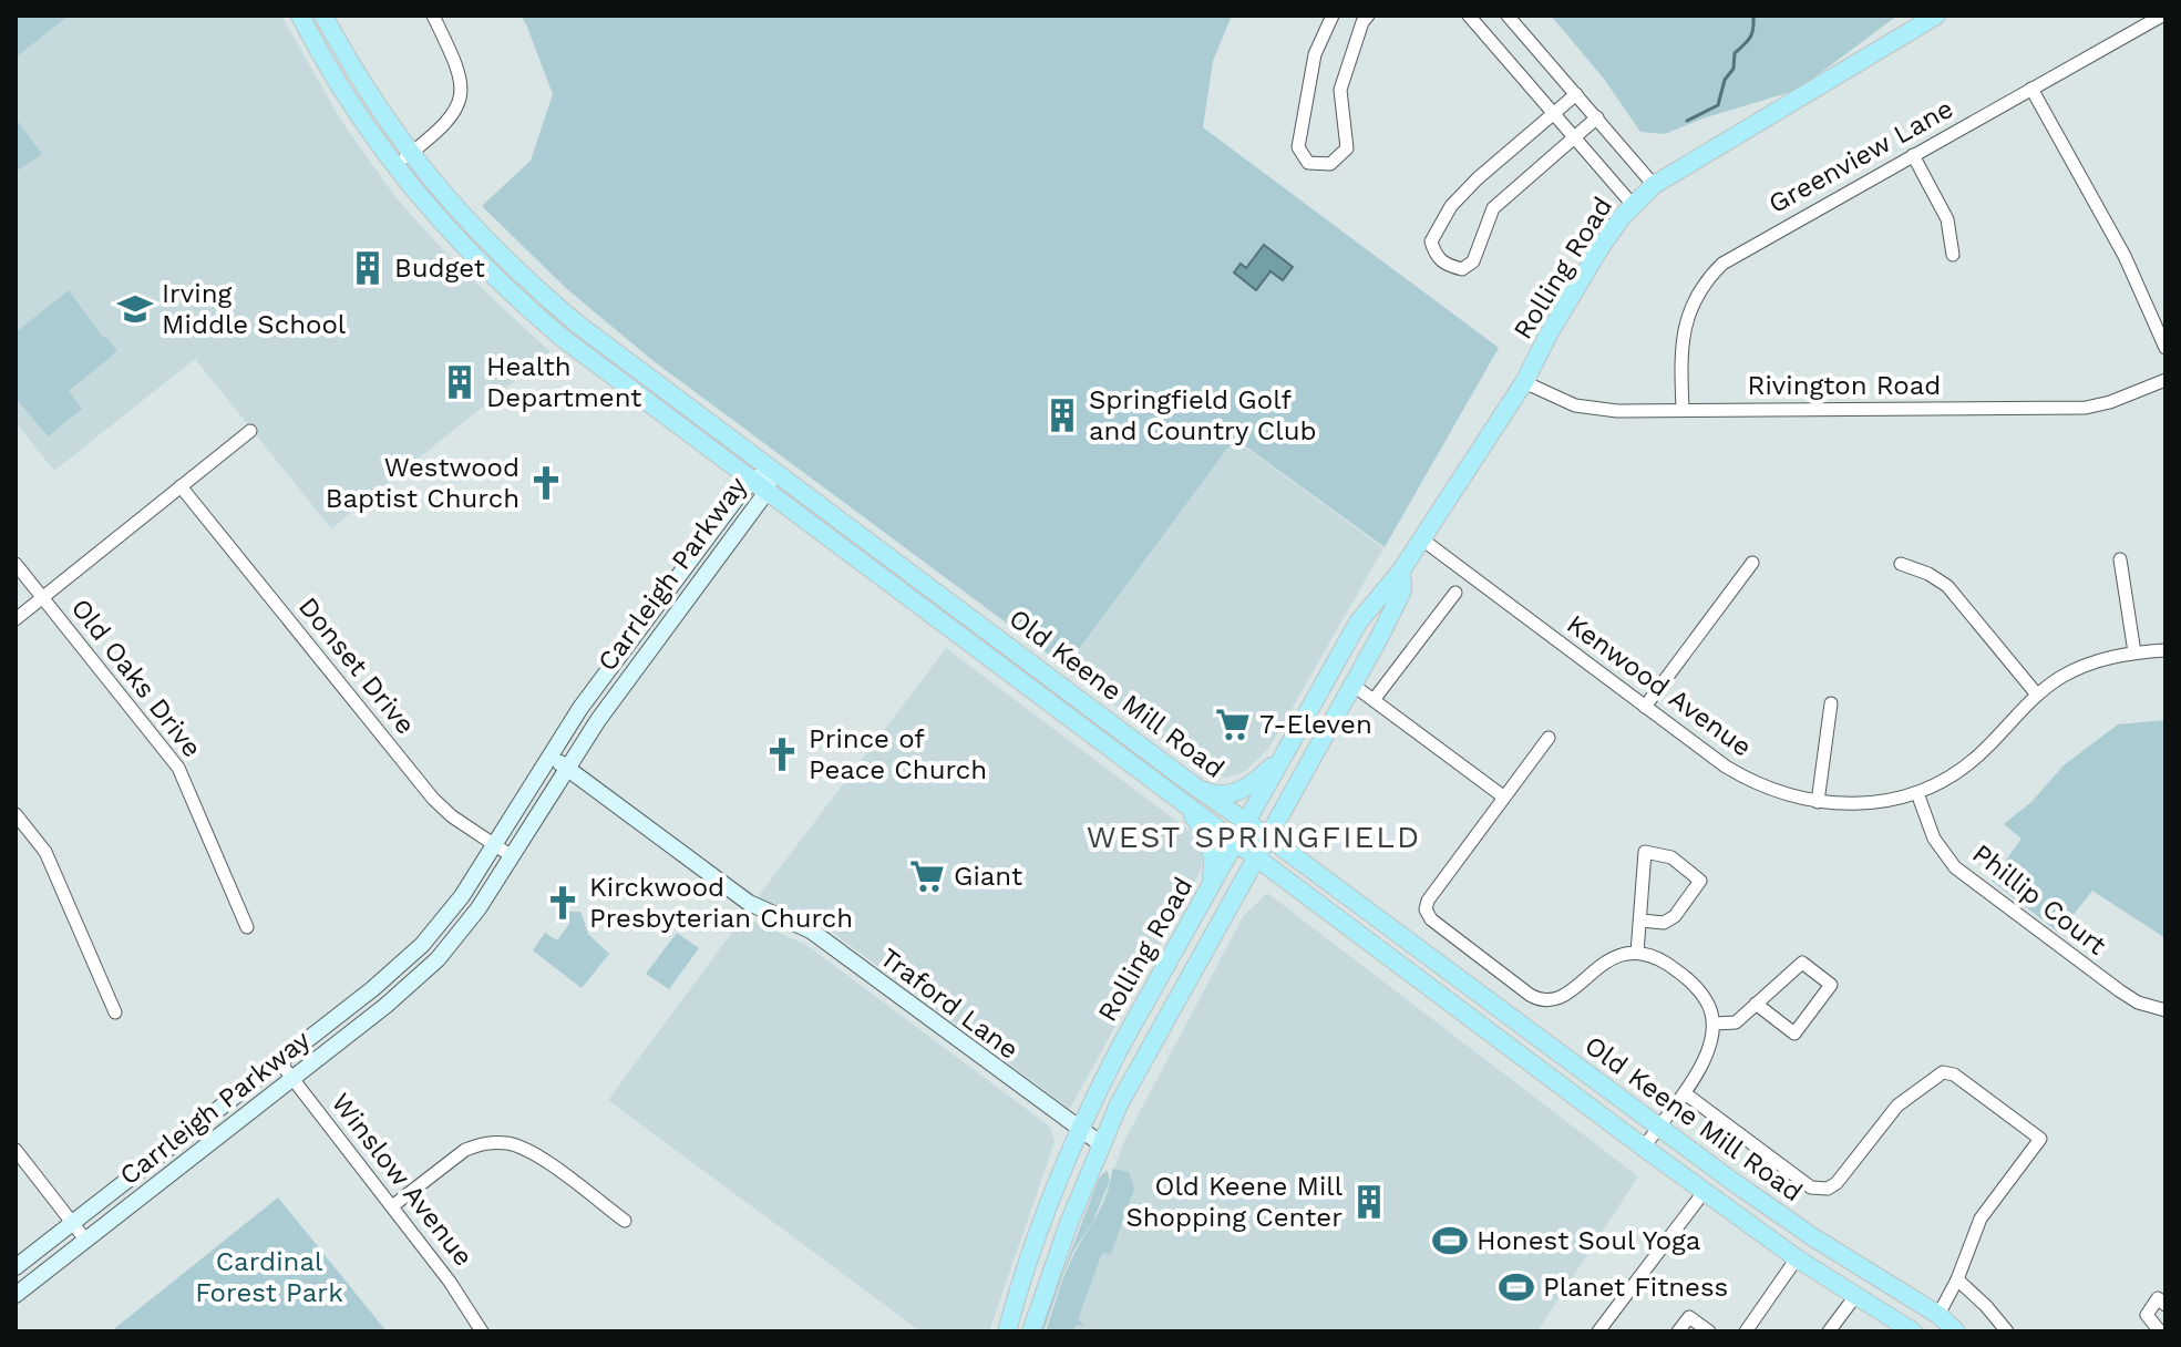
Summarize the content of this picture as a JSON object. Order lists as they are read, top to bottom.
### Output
{
  "streets": {
    "main road": ["Rolling Road", "Old Keene Mill Road"],
    "street": [
      "Greenview Lane",
      "Rivington Road",
      "Carrleigh Parkway",
      "Donset Drive",
      "Old Oaks Drive",
      "Kenwood Avenue",
      "Phillip Court",
      "Traford Lane",
      "Winslow Avenue"
    ]
  },
  "crossings": [
    ["Greenview Lane", "Rivington Road"],
    ["Rolling Road", "Rivington Road"],
    ["Rolling Road", "Kenwood Avenue"],
    ["Rolling Road", "Old Keene Mill Road"],
    ["Rolling Road", "Traford Lane"],
    ["Carrleigh Parkway", "Donset Drive"],
    ["Carrleigh Parkway", "Old Keene Mill Road"],
    ["Carrleigh Parkway", "Traford Lane"],
    ["Carrleigh Parkway", "Winslow Avenue"],
    ["Kenwood Avenue", "Phillip Court"]
  ],
  "districts": ["WEST SPRINGFIELD"],
  "parks": ["Cardinal Forest Park"],
  "places": {
    "building": [
      "Budget",
      "Health Department",
      "Springfield Golf and Country Club",
      "Old Keene Mill Shopping Center"
    ],
    "school or university": ["Irving Middle School"],
    "church": ["Westwood Baptist Church", "Prince of Peace Church", "Kirckwood Presbyterian Church"],
    "supermarket": ["7-Eleven", "Giant"],
    "sports": ["Honest Soul Yoga", "Planet Fitness"]
  }
}
